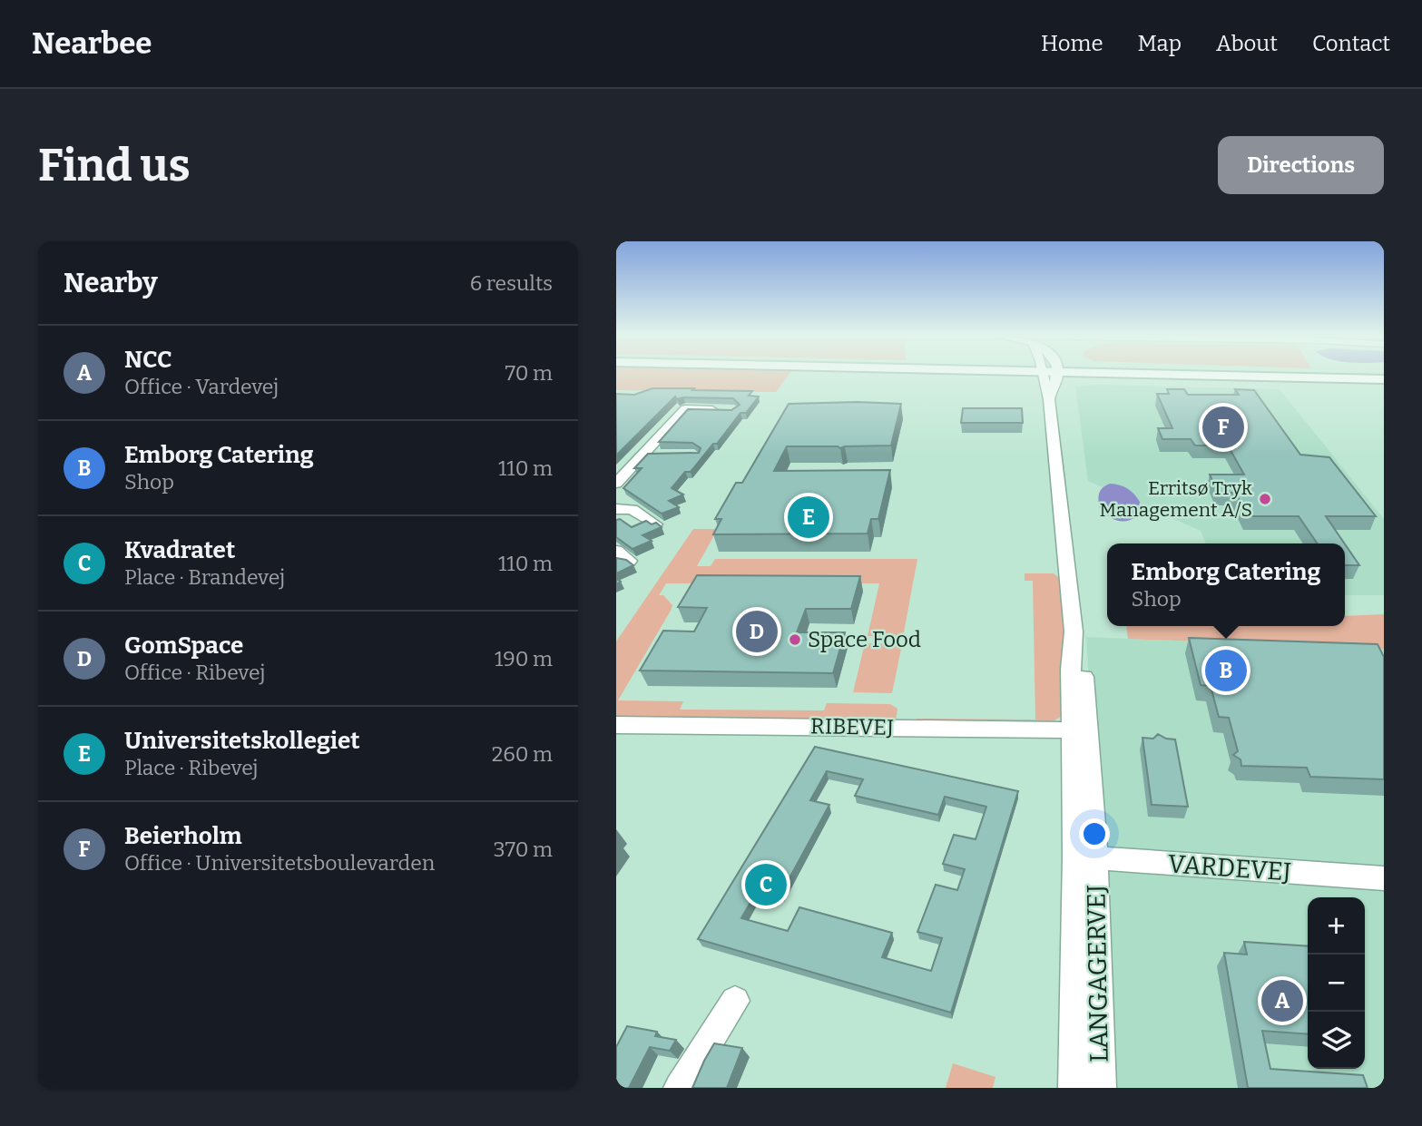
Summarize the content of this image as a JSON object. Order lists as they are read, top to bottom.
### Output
{
  "streets": {
    "street": ["RIBEVEJ", "VARDEVEJ", "LANGAGERVEJ"]
  },
  "crossings": [
    ["RIBEVEJ", "LANGAGERVEJ"],
    ["VARDEVEJ", "LANGAGERVEJ"]
  ],
  "places": ["Erritsø Tryk Management A/S", "Space Food"],
  "page": {
    "header": "Nearbee",
    "nav": [
      "Home",
      "Map",
      "About",
      "Contact"
    ],
    "buttons": "Directions",
    "title": "Find us",
    "heading": ["Nearby", "6 results"],
    "list": [
      {
        "mark": "A",
        "name": "NCC",
        "note": "Office · Vardevej",
        "value": "70 m"
      },
      {
        "mark": "B",
        "name": "Emborg Catering",
        "note": "Shop",
        "value": "110 m"
      },
      {
        "mark": "C",
        "name": "Kvadratet",
        "note": "Place · Brandevej",
        "value": "110 m"
      },
      {
        "mark": "D",
        "name": "GomSpace",
        "note": "Office · Ribevej",
        "value": "190 m"
      },
      {
        "mark": "E",
        "name": "Universitetskollegiet",
        "note": "Place · Ribevej",
        "value": "260 m"
      },
      {
        "mark": "F",
        "name": "Beierholm",
        "note": "Office · Universitetsboulevarden",
        "value": "370 m"
      }
    ],
    "pins": [
      "F",
      "E",
      "D",
      "B",
      "C",
      "A"
    ],
    "popup": ["Emborg Catering", "Shop"],
    "map_buttons": ["+", "−"]
  }
}
